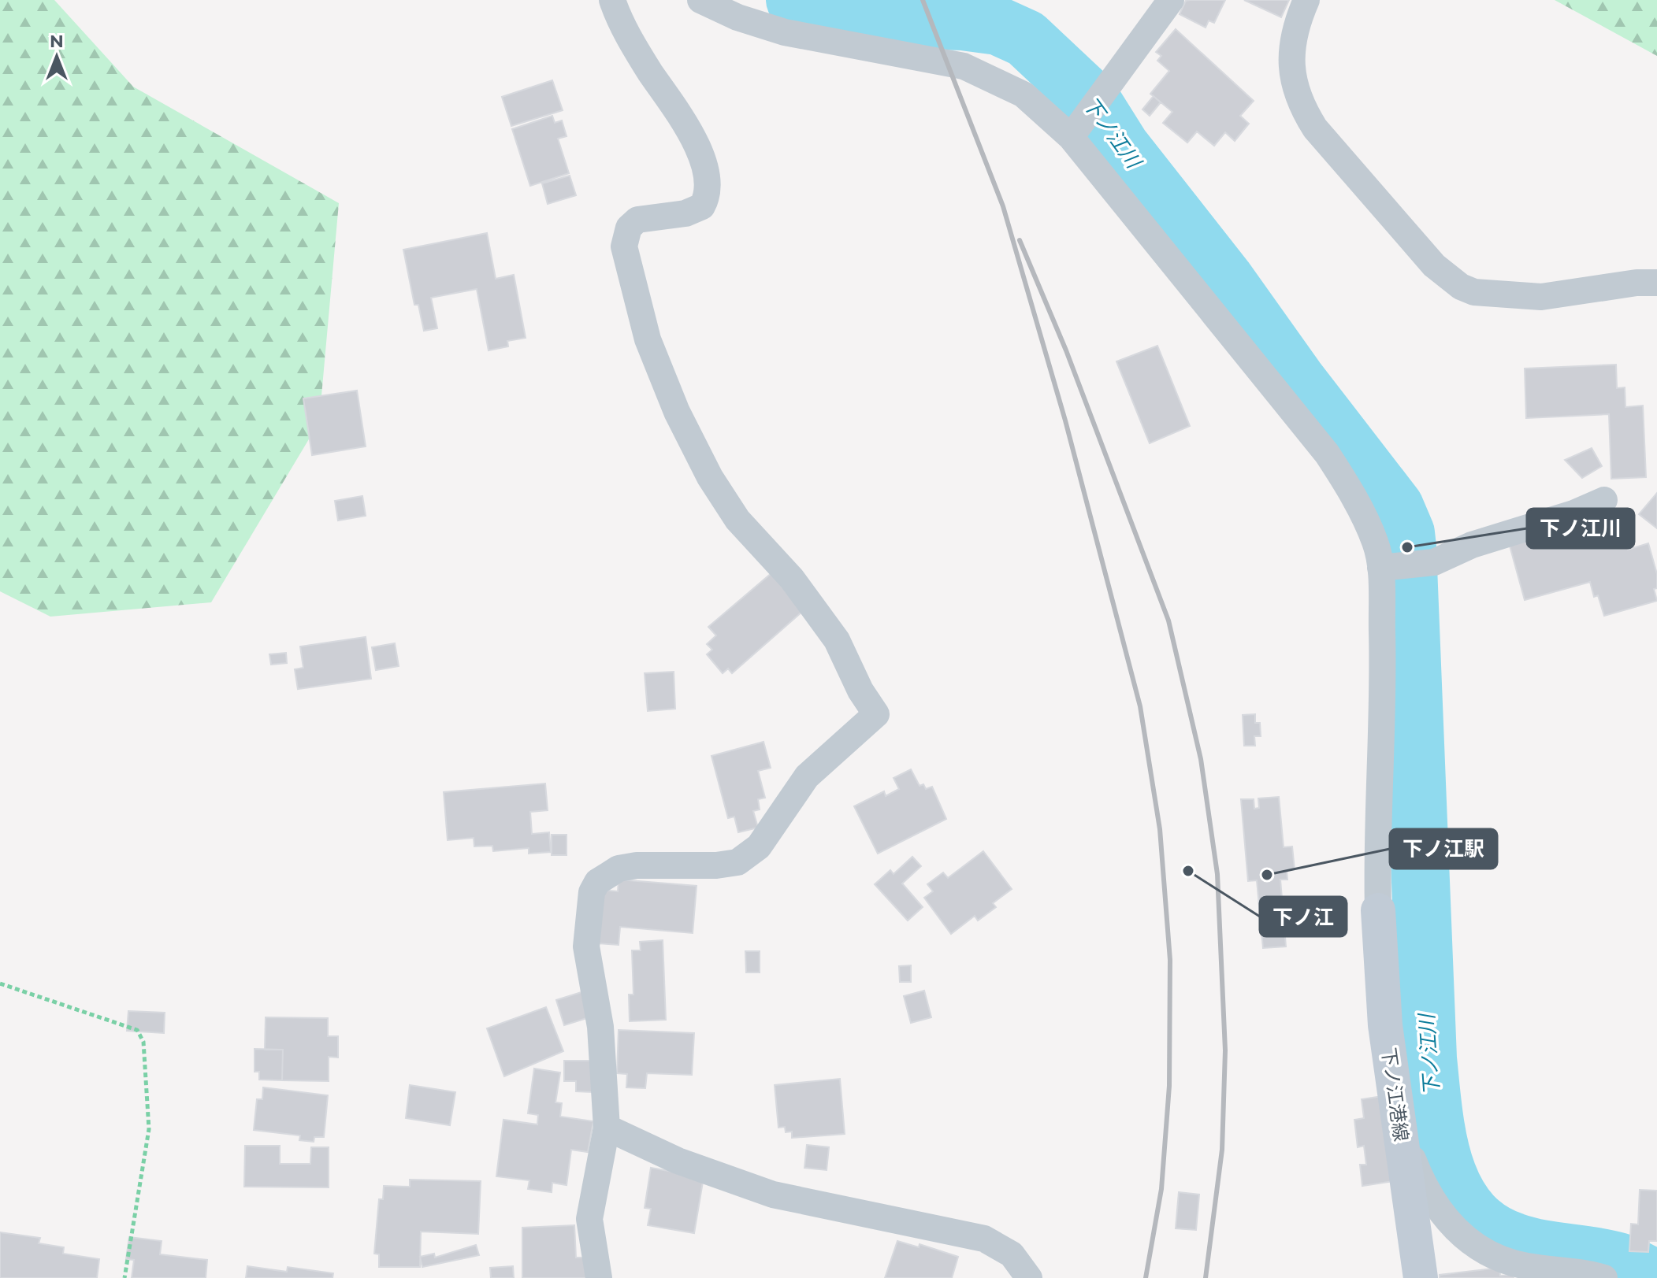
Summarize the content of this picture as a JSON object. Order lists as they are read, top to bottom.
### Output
{
  "streets": {
    "main road": ["下ノ江港線"]
  },
  "water": ["下ノ江川"],
  "places": ["下ノ江川", "下ノ江", "下ノ江駅"],
  "north": "top"
}
